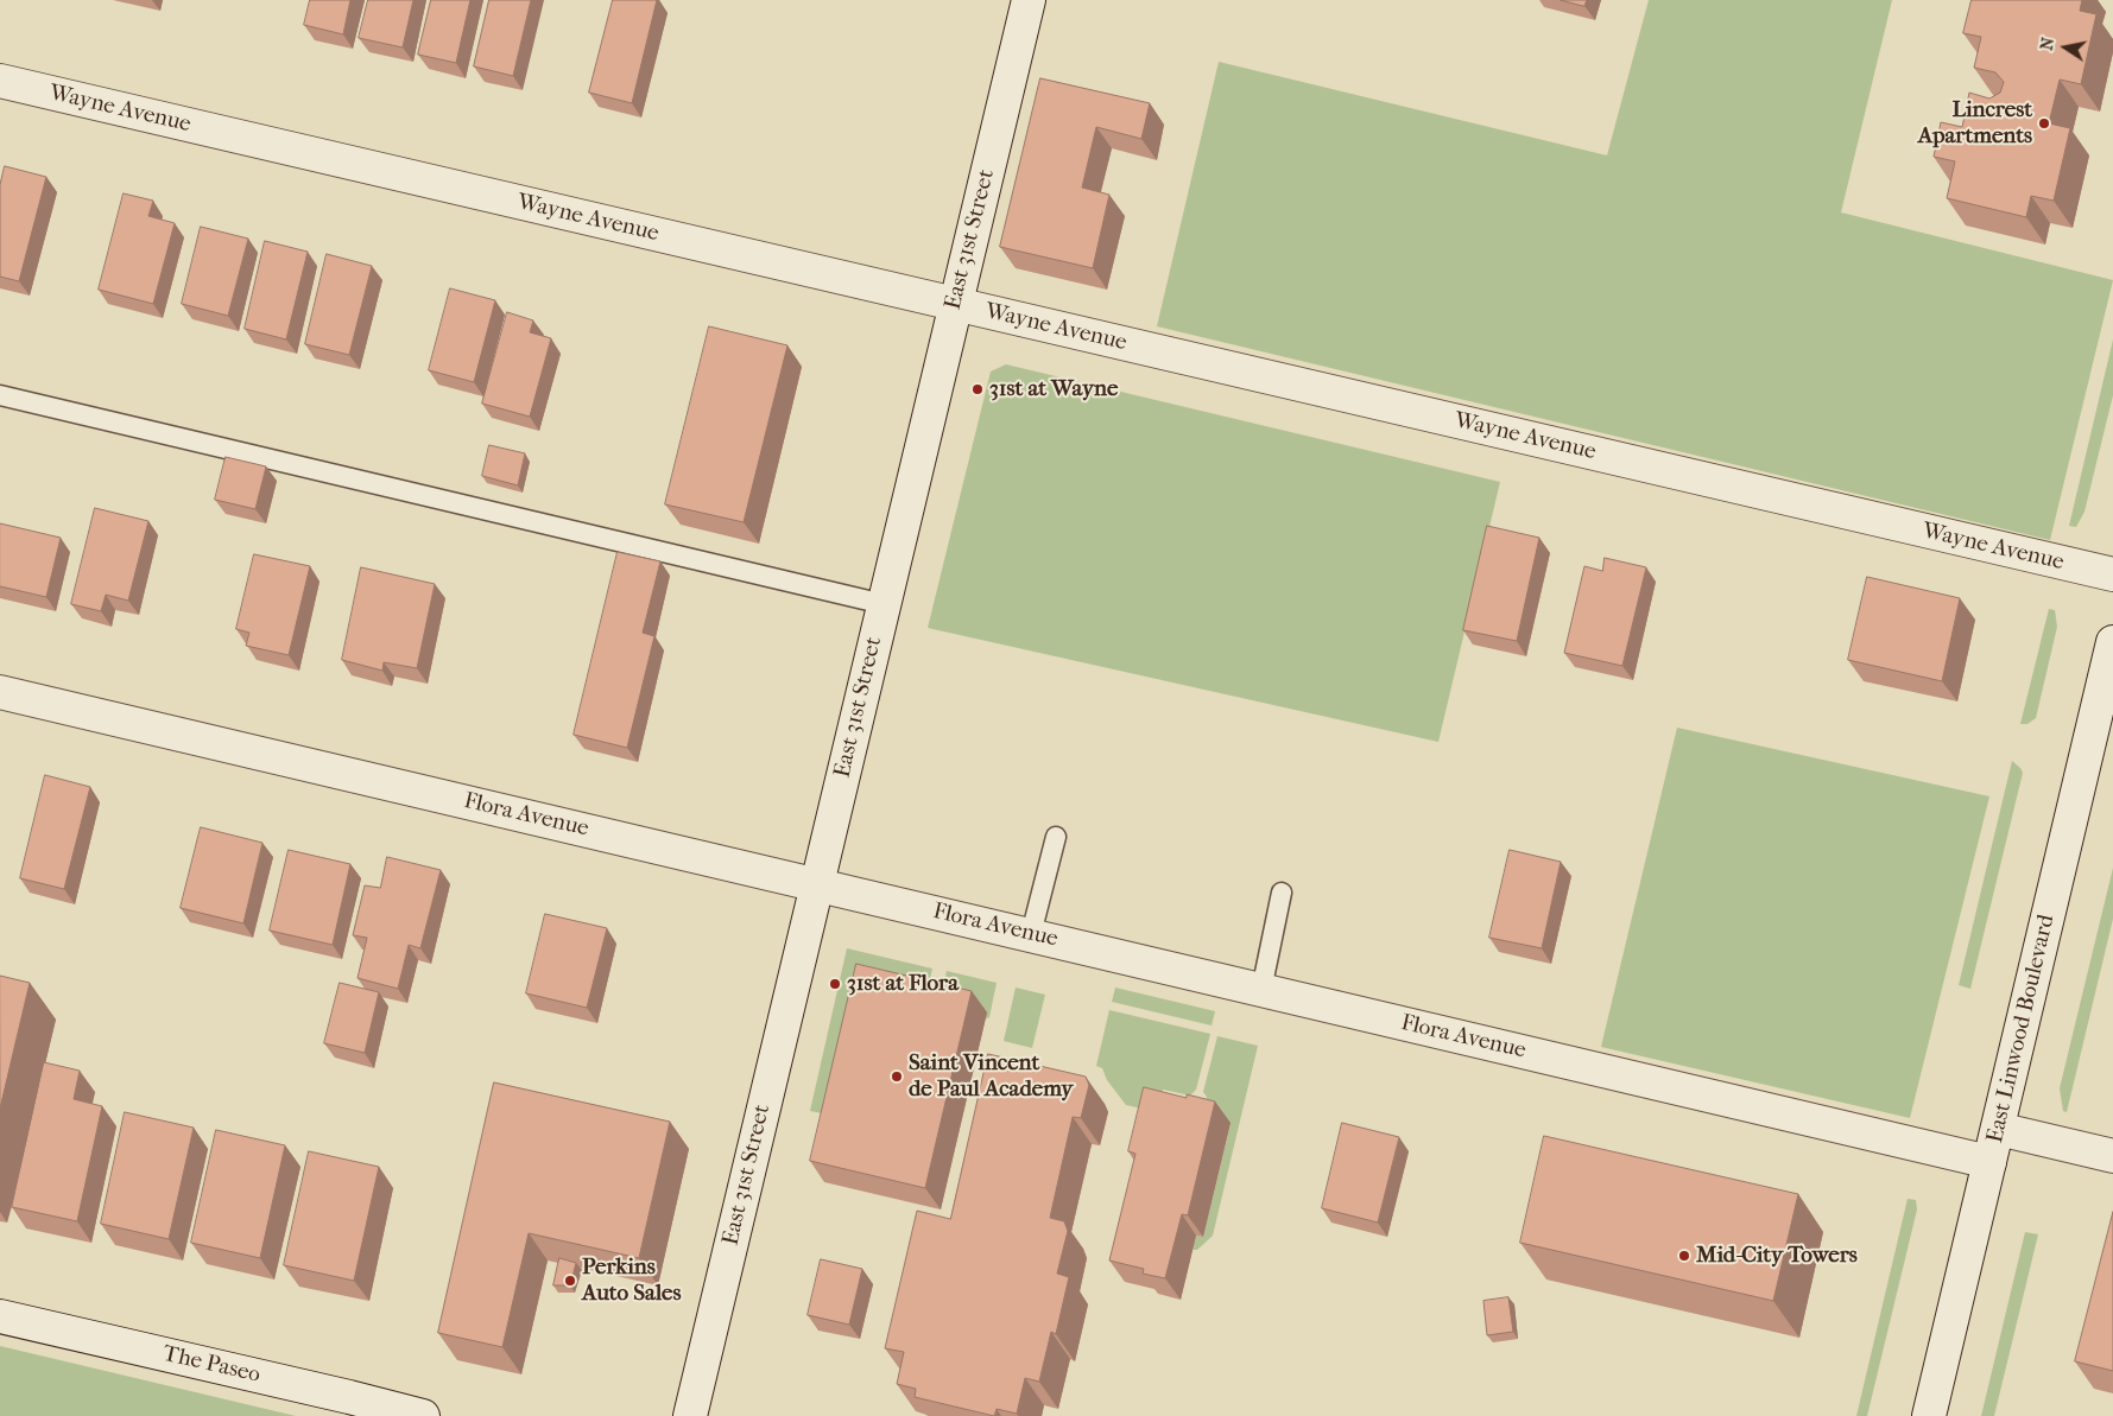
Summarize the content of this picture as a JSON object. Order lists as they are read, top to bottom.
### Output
{
  "streets": {
    "street": [
      "Wayne Avenue",
      "East 31st Street",
      "Flora Avenue",
      "East Linwood Boulevard",
      "The Paseo"
    ]
  },
  "crossings": [
    ["Wayne Avenue", "East 31st Street"],
    ["East 31st Street", "Flora Avenue"],
    ["Flora Avenue", "East Linwood Boulevard"]
  ],
  "places": [
    "Lincrest Apartments",
    "31st at Wayne",
    "31st at Flora",
    "Saint Vincent de Paul Academy",
    "Mid-City Towers",
    "Perkins Auto Sales"
  ],
  "north": "left"
}
